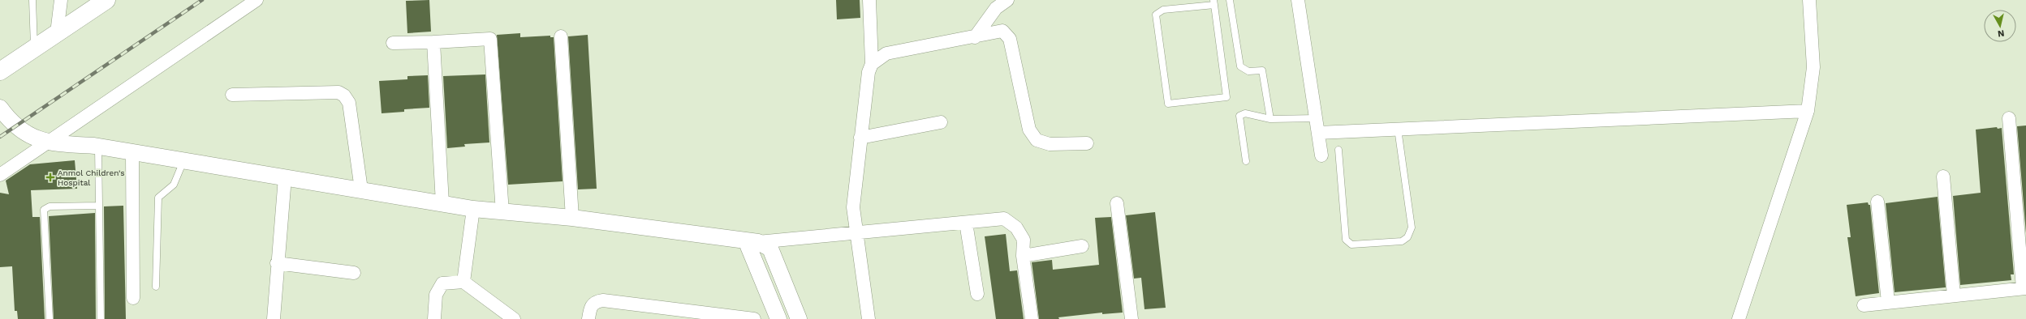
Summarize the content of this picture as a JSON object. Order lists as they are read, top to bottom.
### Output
{
  "places": {
    "health": ["Anmol Children's Hospital"]
  },
  "north": "bottom"
}
